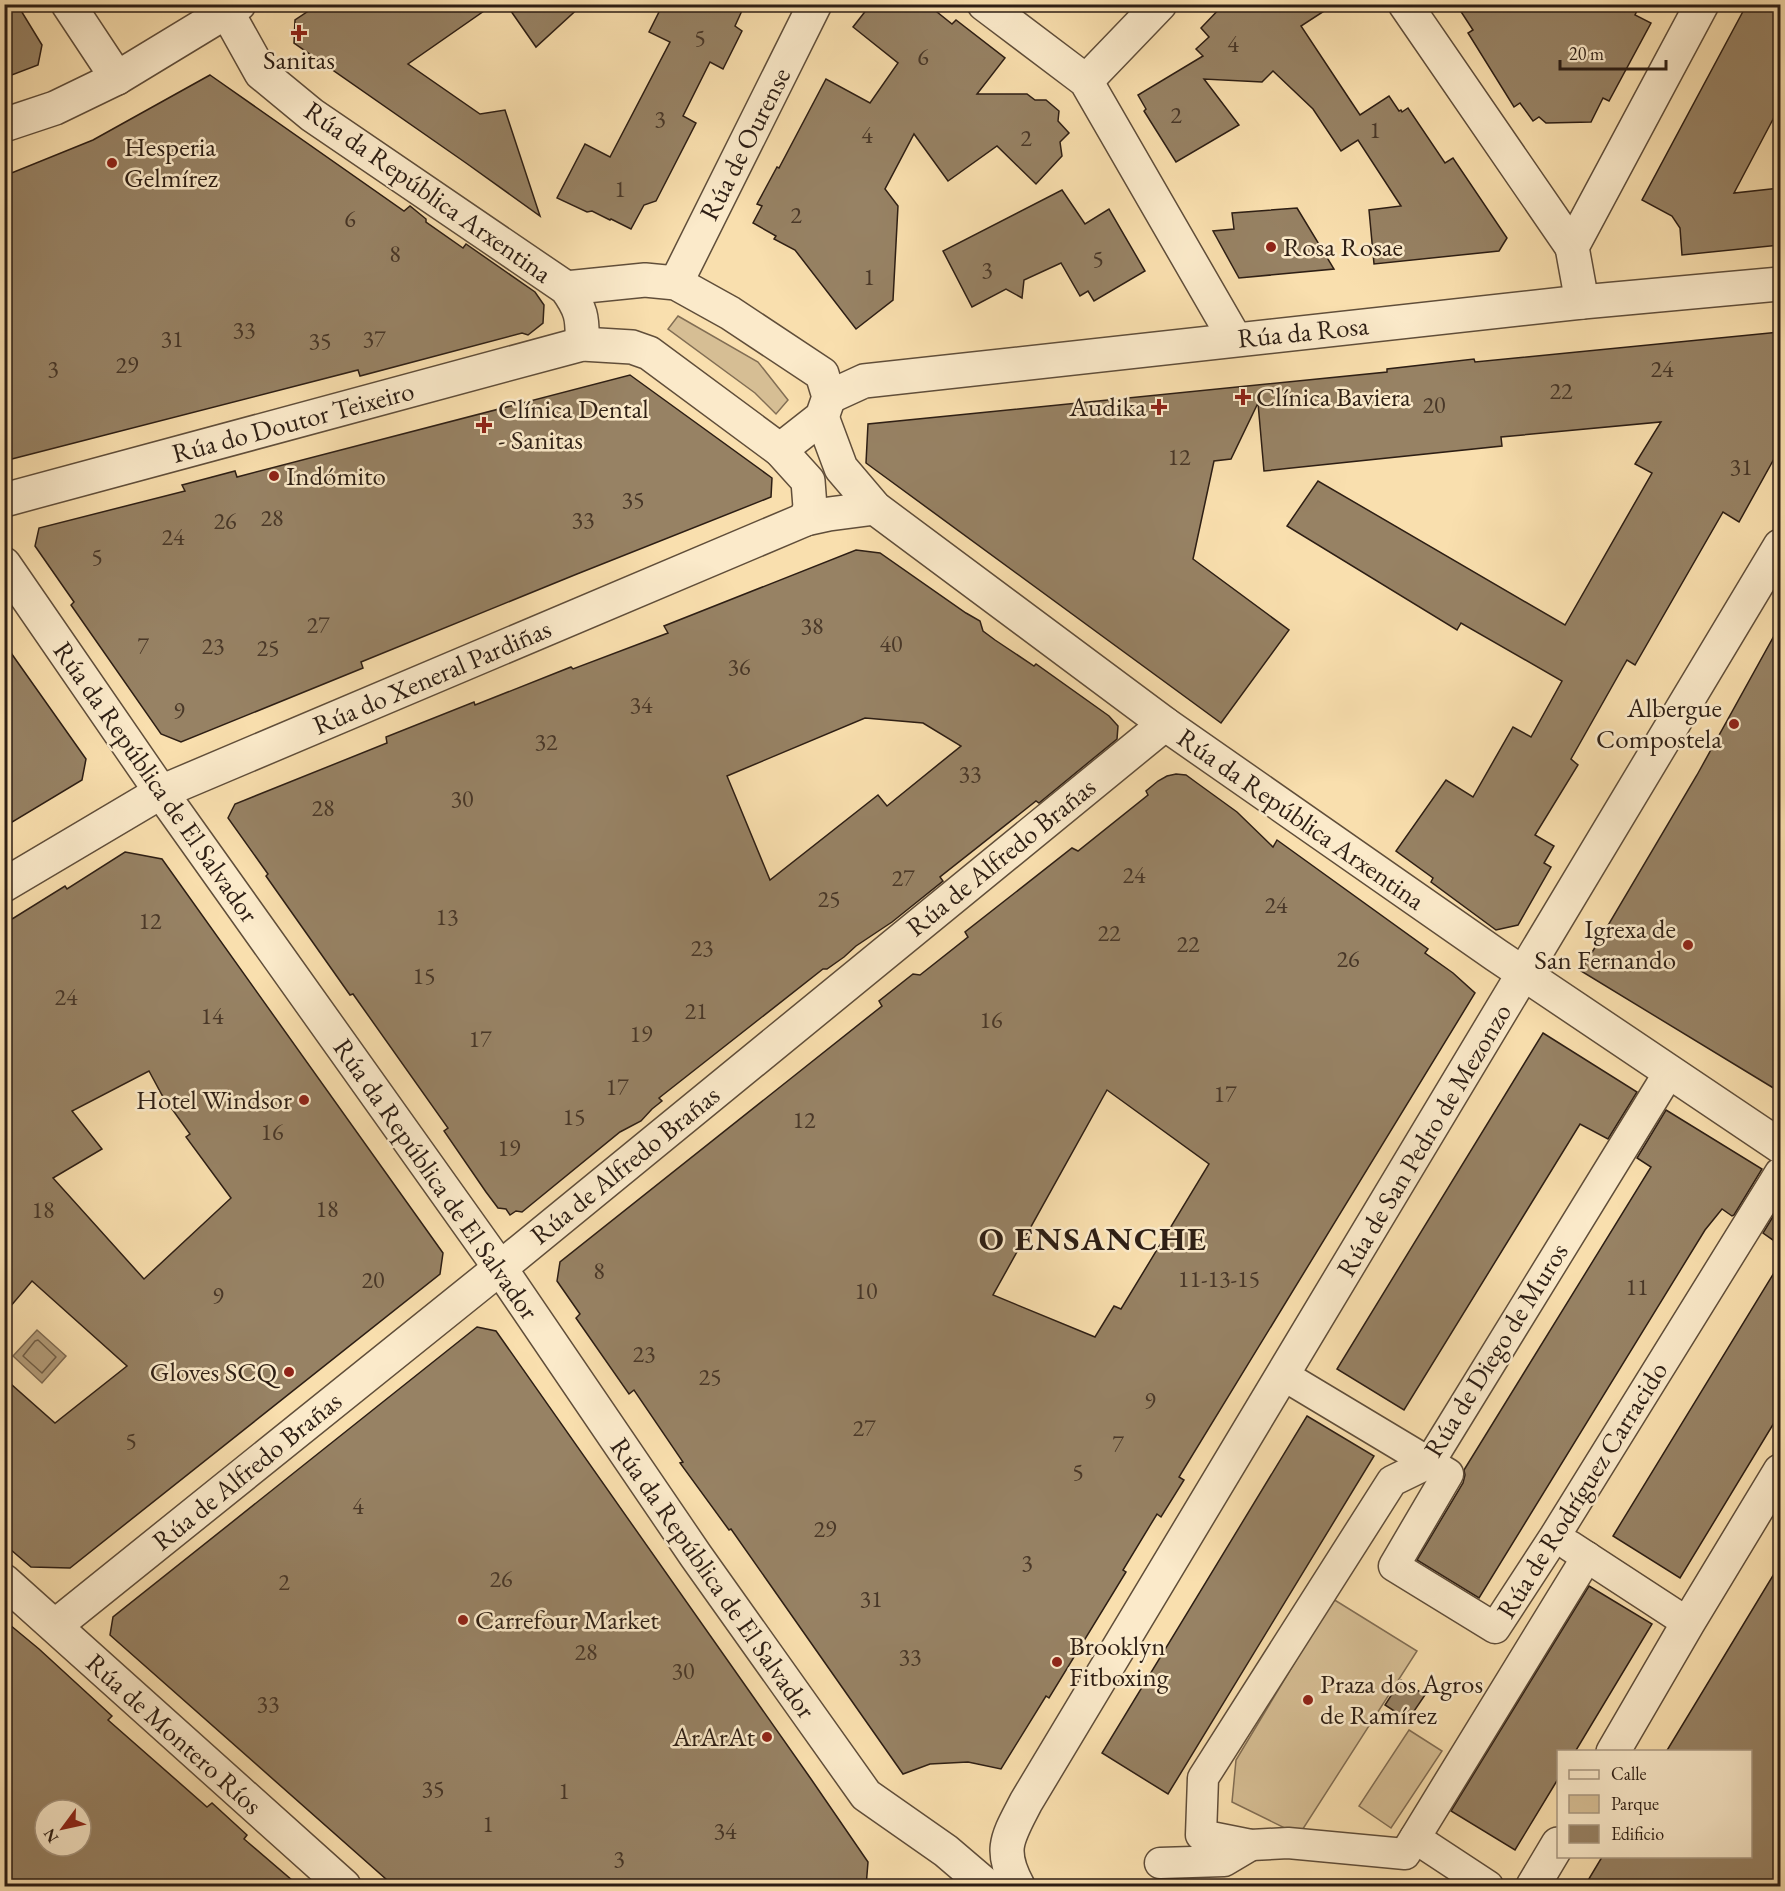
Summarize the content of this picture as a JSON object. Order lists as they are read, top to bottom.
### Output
{
  "streets": {
    "street": [
      "Rúa de Ourense",
      "Rúa da República Arxentina",
      "Rúa da Rosa",
      "Rúa do Doutor Teixeiro",
      "Rúa do Xeneral Pardiñas",
      "Rúa da República de El Salvador",
      "Rúa de Alfredo Brañas",
      "Rúa de San Pedro de Mezonzo",
      "Rúa de Diego de Muros",
      "Rúa de Rodríguez Carracido",
      "Rúa de Montero Ríos"
    ]
  },
  "crossings": [
    ["Rúa de Ourense", "Rúa da República Arxentina"],
    ["Rúa da República Arxentina", "Rúa da Rosa"],
    ["Rúa da República Arxentina", "Rúa do Xeneral Pardiñas"],
    ["Rúa da República Arxentina", "Rúa de Alfredo Brañas"],
    ["Rúa da República Arxentina", "Rúa de San Pedro de Mezonzo"],
    ["Rúa da República Arxentina", "Rúa de Diego de Muros"],
    ["Rúa da Rosa", "Rúa do Doutor Teixeiro"],
    ["Rúa do Doutor Teixeiro", "Rúa do Xeneral Pardiñas"],
    ["Rúa do Xeneral Pardiñas", "Rúa da República de El Salvador"],
    ["Rúa da República de El Salvador", "Rúa de Alfredo Brañas"],
    ["Rúa de Alfredo Brañas", "Rúa de Montero Ríos"],
    ["Rúa de Diego de Muros", "Rúa de Rodríguez Carracido"]
  ],
  "districts": ["O ENSANCHE"],
  "places": {
    "health": [
      "Sanitas",
      "Clínica Baviera",
      "Audika",
      "Clínica Dental - Sanitas"
    ],
    "other": [
      "Hesperia Gelmírez",
      "Rosa Rosae",
      "Indómito",
      "Albergue Compostela",
      "Igrexa de San Fernando",
      "Hotel Windsor",
      "Gloves SCQ",
      "Carrefour Market",
      "Brooklyn Fitboxing",
      "Praza dos Agros de Ramírez",
      "ArArAt"
    ]
  },
  "house_numbers": [
    "5",
    "4",
    "6",
    "2",
    "3",
    "1",
    "4",
    "2",
    "1",
    "2",
    "6",
    "8",
    "5",
    "3",
    "1",
    "33",
    "31",
    "37",
    "35",
    "29",
    "3",
    "24",
    "22",
    "20",
    "12",
    "31",
    "35",
    "28",
    "33",
    "26",
    "24",
    "5",
    "27",
    "38",
    "40",
    "7",
    "23",
    "25",
    "36",
    "34",
    "9",
    "32",
    "33",
    "30",
    "28",
    "24",
    "27",
    "25",
    "24",
    "13",
    "12",
    "22",
    "22",
    "23",
    "26",
    "15",
    "24",
    "21",
    "14",
    "16",
    "19",
    "17",
    "17",
    "17",
    "15",
    "12",
    "16",
    "19",
    "18",
    "18",
    "8",
    "11-13-15",
    "20",
    "11",
    "10",
    "9",
    "23",
    "25",
    "9",
    "27",
    "5",
    "7",
    "5",
    "4",
    "29",
    "3",
    "26",
    "2",
    "31",
    "28",
    "33",
    "30",
    "33",
    "35",
    "1",
    "1",
    "34",
    "3"
  ],
  "legend": ["Calle", "Parque", "Edificio"],
  "scale_bar": "20 m",
  "north": "bottom left"
}
